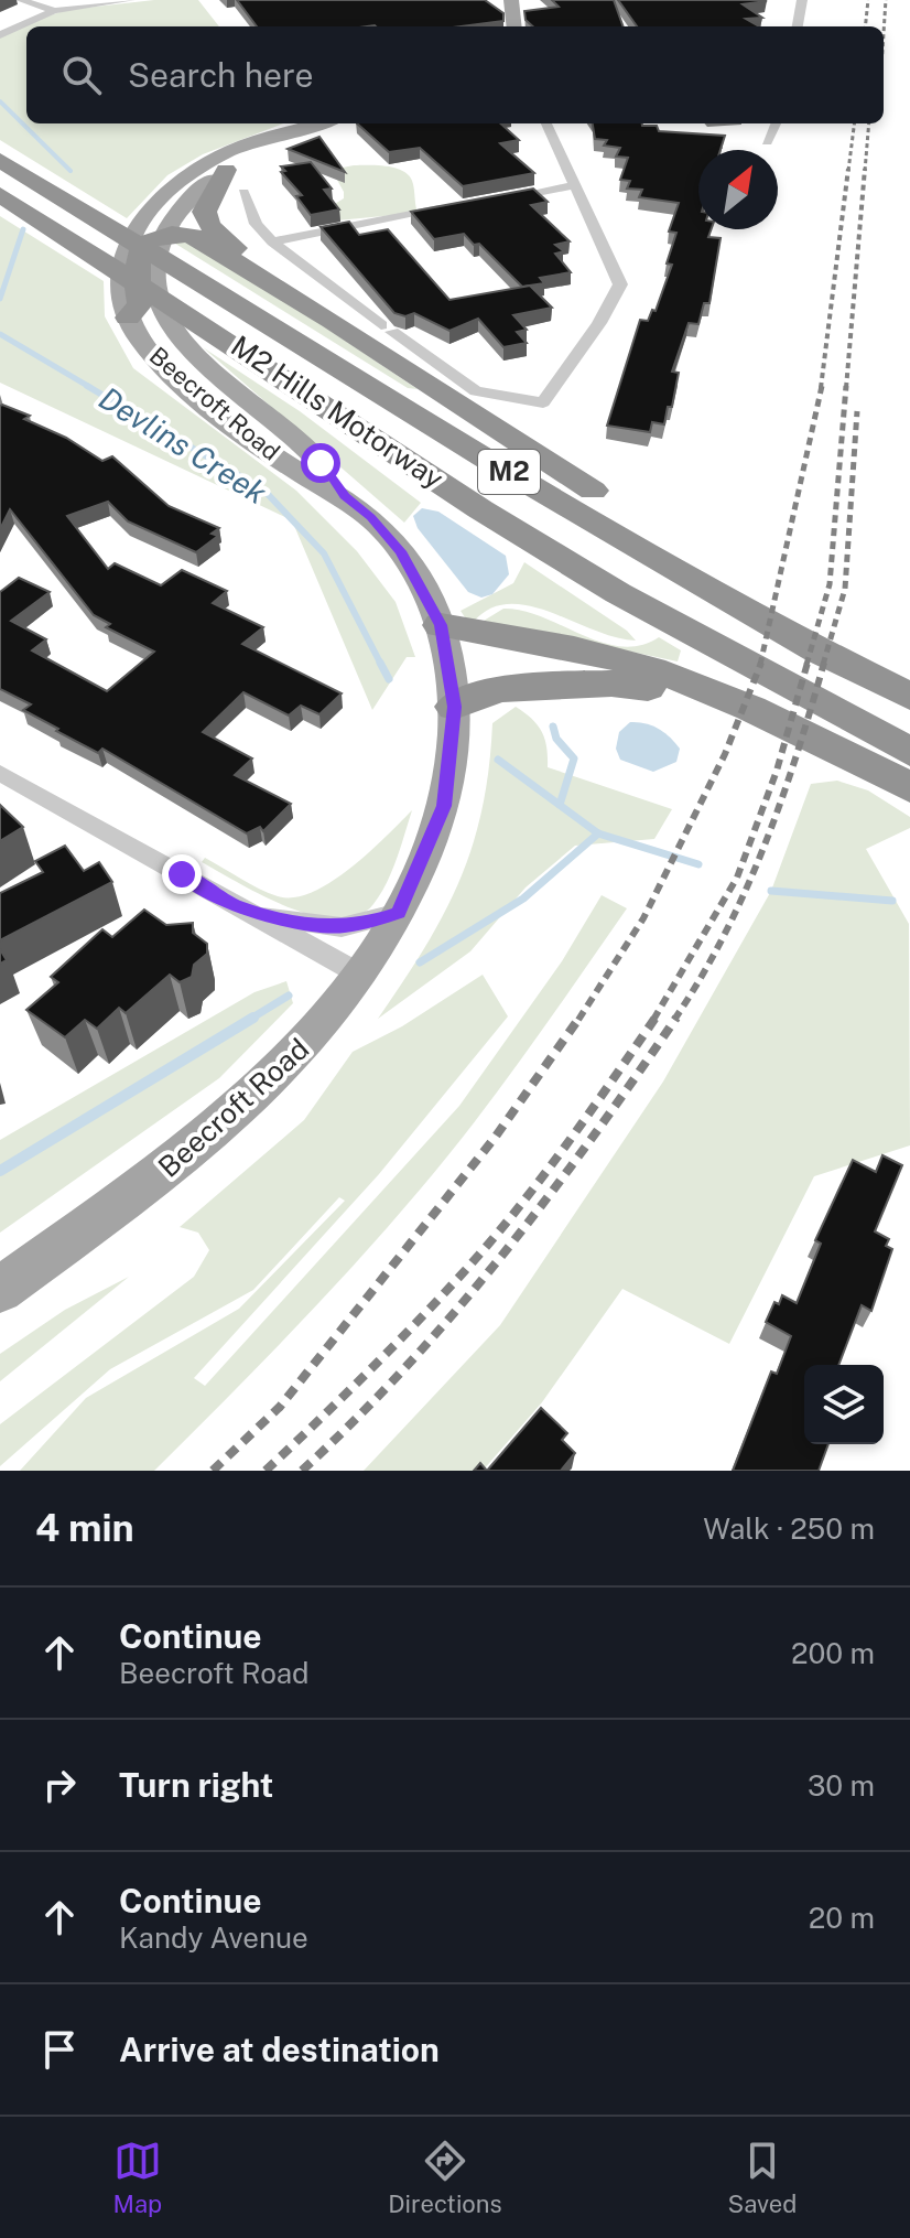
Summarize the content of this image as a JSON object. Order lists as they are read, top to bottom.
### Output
{
  "streets": {
    "highway": ["M2 Hills Motorway", "M2"],
    "main road": ["Beecroft Road"]
  },
  "crossings": [
    ["Beecroft Road", "M2"],
    ["M2 Hills Motorway", "M2"]
  ],
  "water": ["Devlins Creek"],
  "north": "top right",
  "page": {
    "search": "Search here",
    "heading": ["4 min", "Walk · 250 m"],
    "list": [
      ["Continue", "Beecroft Road", "200 m"],
      ["Turn right", "30 m"],
      ["Continue", "Kandy Avenue", "20 m"],
      "Arrive at destination"
    ],
    "nav": ["Map", "Directions", "Saved"]
  }
}
